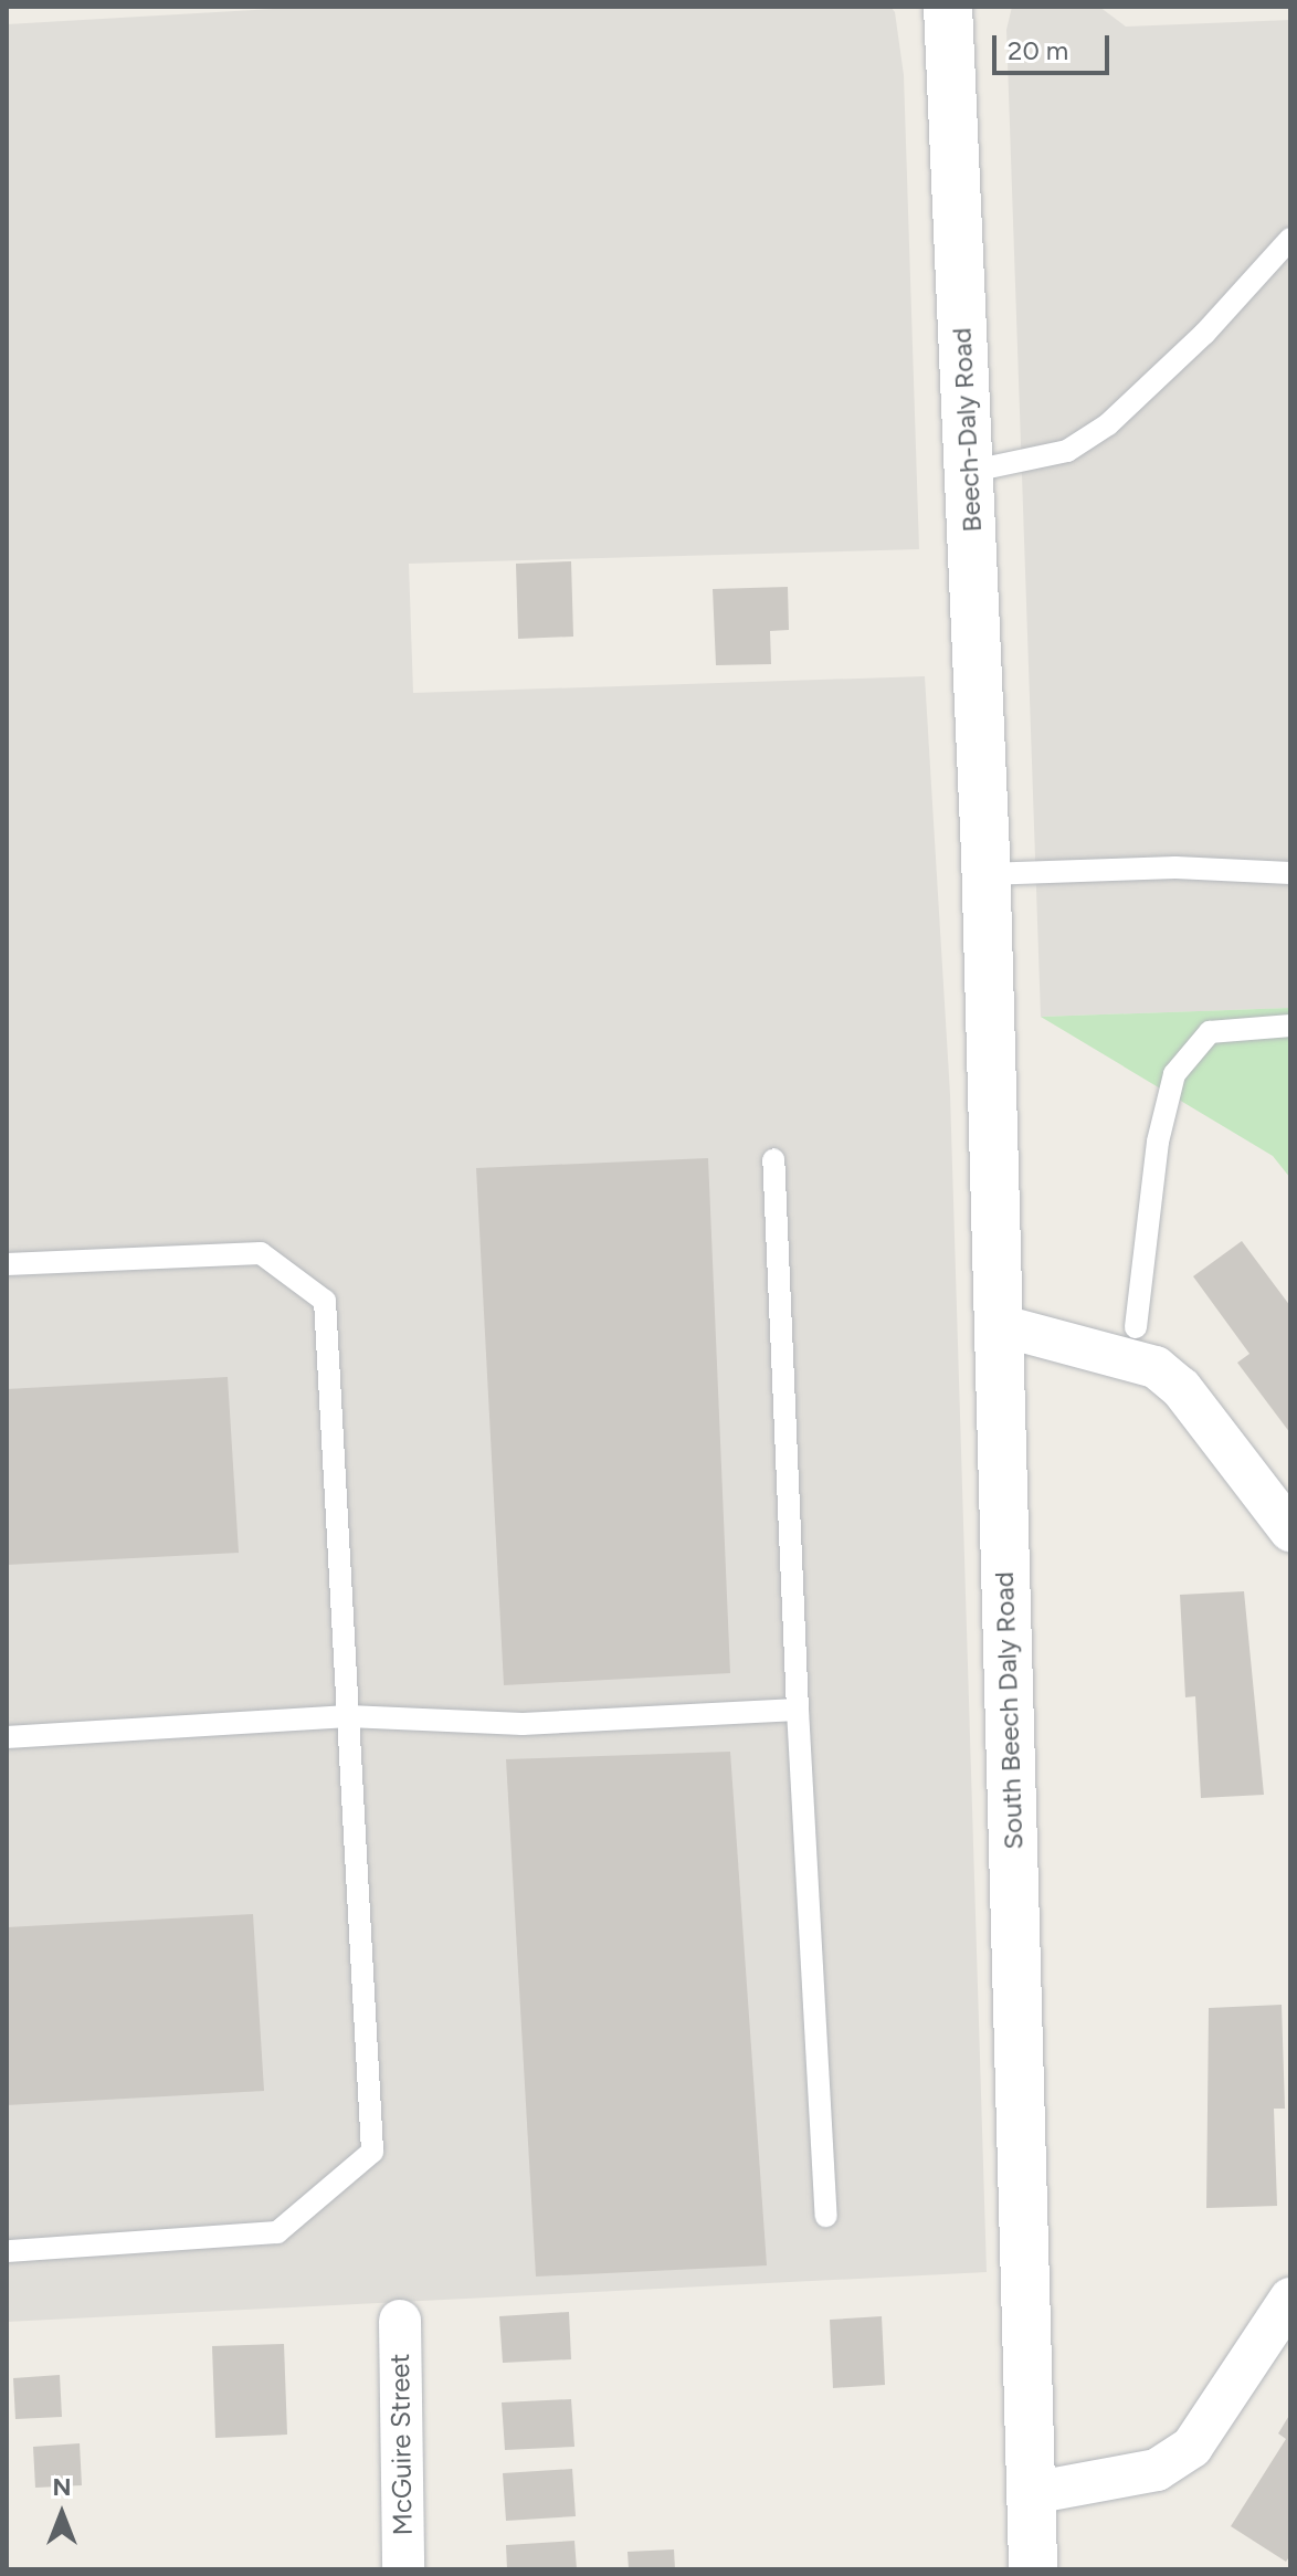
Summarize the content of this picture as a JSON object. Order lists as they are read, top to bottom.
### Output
{
  "streets": {
    "street": ["Beech-Daly Road", "South Beech Daly Road", "McGuire Street"]
  },
  "crossings": [
    ["Beech-Daly Road", "South Beech Daly Road"]
  ],
  "scale_bar": "20 m",
  "north": "top"
}
